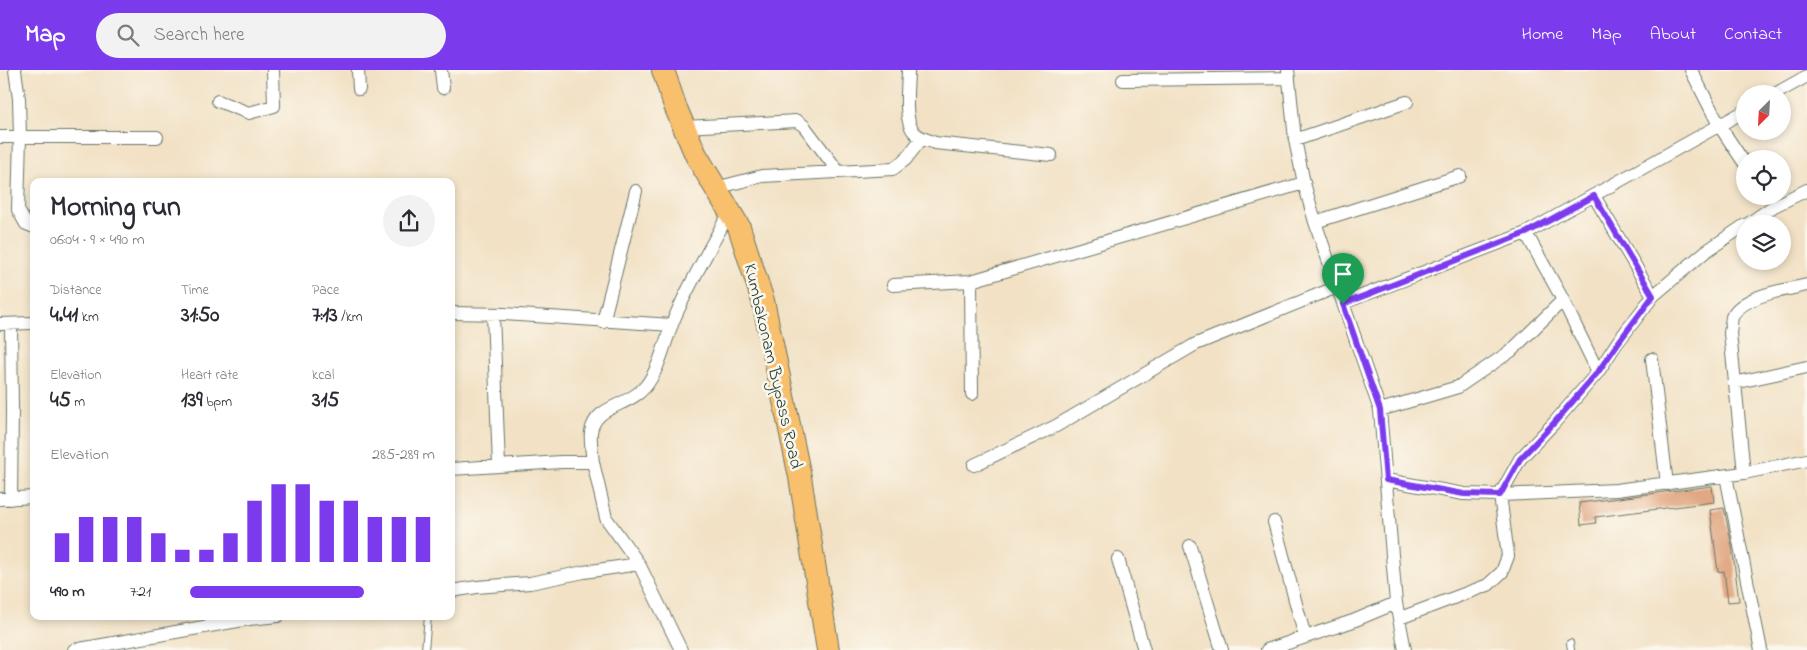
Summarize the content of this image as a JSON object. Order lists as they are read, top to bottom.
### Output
{
  "streets": {
    "highway": ["Kumbakonam Bypass Road"]
  },
  "north": "bottom left",
  "page": {
    "header": "Map",
    "search": "Search here",
    "nav": [
      "Home",
      "Map",
      "About",
      "Contact"
    ],
    "heading": ["Morning run", "06:04 · 9 × 490 m"],
    "stats": [
      ["Distance", "4.41 km"],
      ["Time", "31:50"],
      ["Pace", "7:13 /km"],
      ["Elevation", "45 m"],
      ["Heart rate", "139 bpm"],
      ["kcal", "315"]
    ],
    "chart": ["Elevation", "285–289 m"],
    "list": [
      {
        "name": "490 m",
        "note": "7:21"
      }
    ]
  }
}
